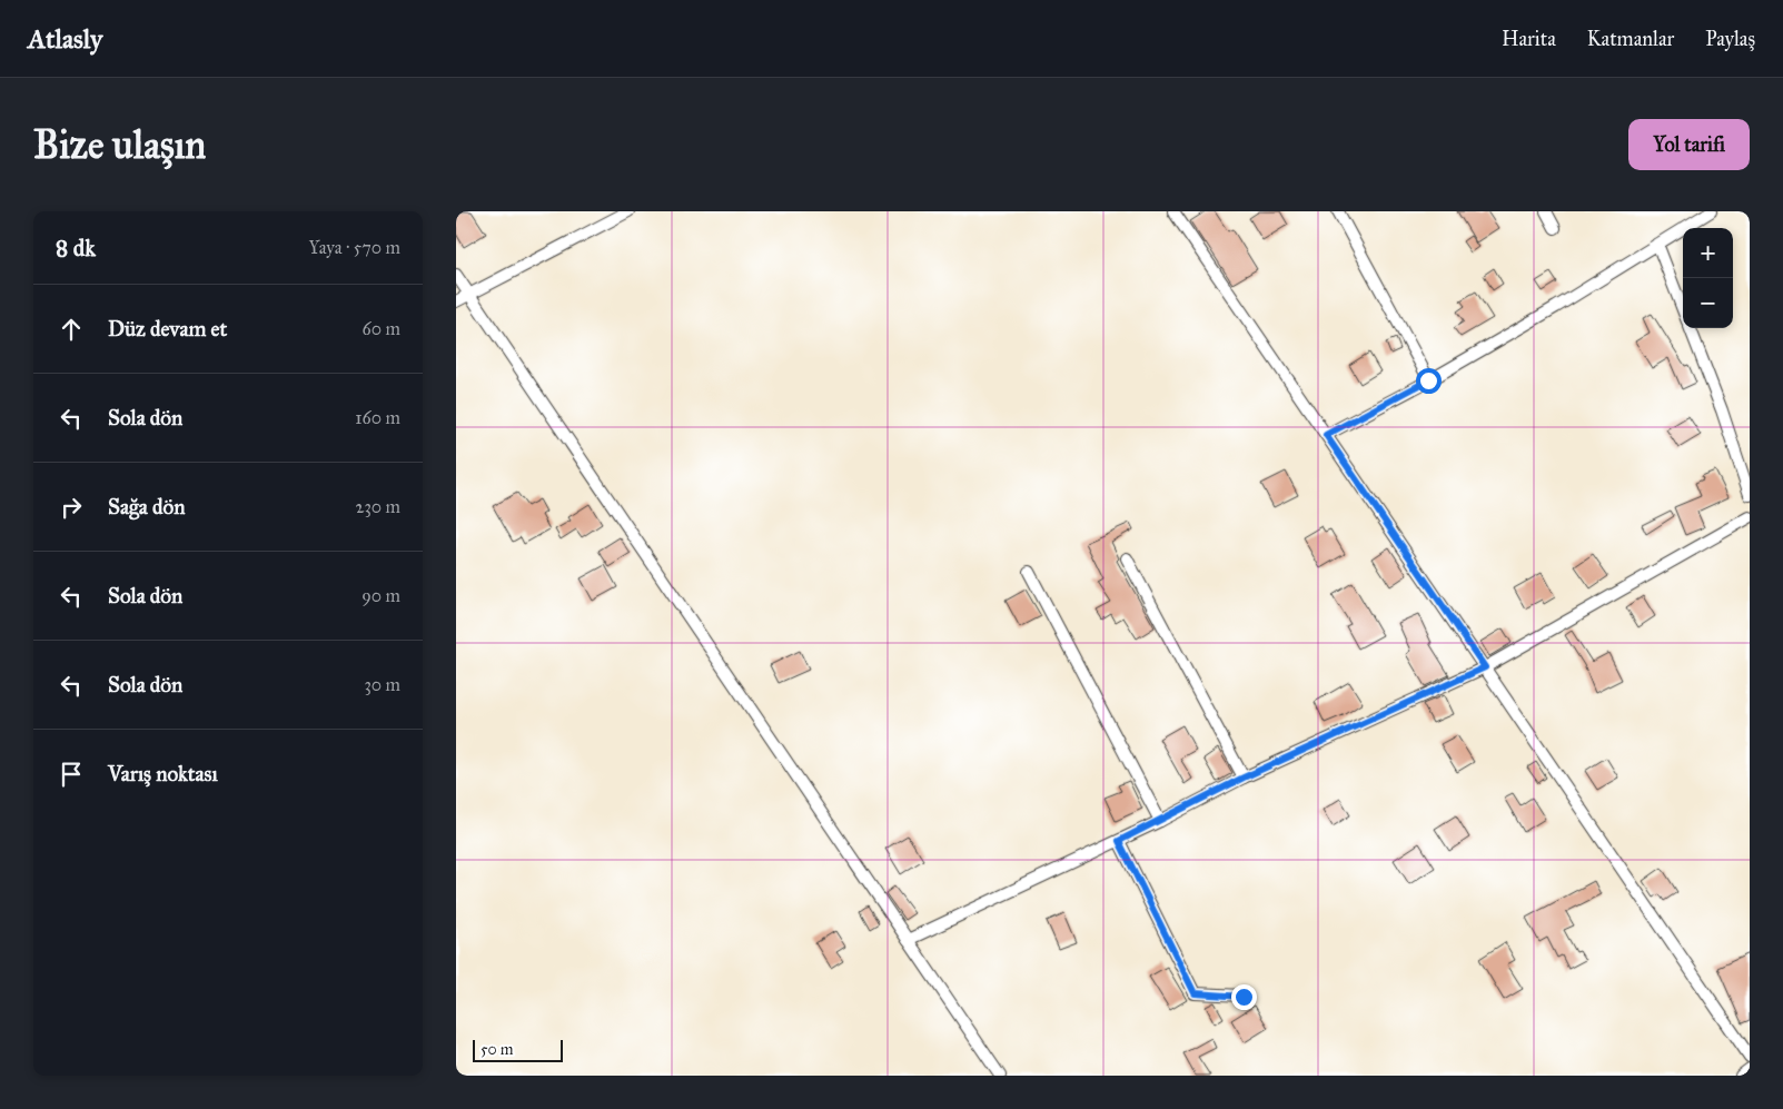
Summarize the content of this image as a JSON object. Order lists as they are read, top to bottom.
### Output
{
  "scale_bar": "50 m",
  "page": {
    "header": "Atlasly",
    "nav": ["Harita", "Katmanlar", "Paylaş"],
    "buttons": "Yol tarifi",
    "title": "Bize ulaşın",
    "heading": ["8 dk", "Yaya · 570 m"],
    "map_buttons": ["+", "−"],
    "list": [
      ["Düz devam et", "60 m"],
      ["Sola dön", "160 m"],
      ["Sağa dön", "230 m"],
      ["Sola dön", "90 m"],
      ["Sola dön", "30 m"],
      "Varış noktası"
    ],
    "scale": "50 m"
  }
}
